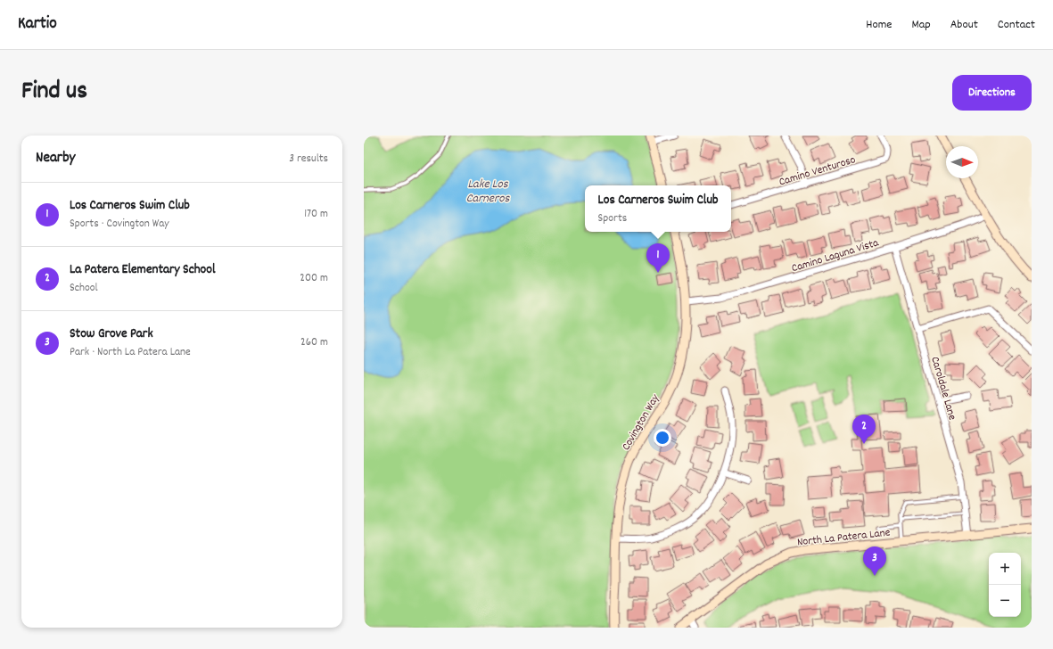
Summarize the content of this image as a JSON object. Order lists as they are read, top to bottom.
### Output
{
  "streets": {
    "street": [
      "Camino Venturoso",
      "Camino Laguna Vista",
      "Caroldale Lane",
      "Covington Way",
      "North La Patera Lane"
    ]
  },
  "crossings": [
    ["Camino Laguna Vista", "Caroldale Lane"],
    ["Camino Laguna Vista", "Covington Way"],
    ["Caroldale Lane", "North La Patera Lane"]
  ],
  "water": ["Lake Los Carneros"],
  "north": "right",
  "page": {
    "header": "Kartio",
    "nav": [
      "Home",
      "Map",
      "About",
      "Contact"
    ],
    "title": "Find us",
    "buttons": "Directions",
    "heading": ["Nearby", "3 results"],
    "list": [
      {
        "mark": "1",
        "name": "Los Carneros Swim Club",
        "note": "Sports · Covington Way",
        "value": "170 m"
      },
      {
        "mark": "2",
        "name": "La Patera Elementary School",
        "note": "School",
        "value": "200 m"
      },
      {
        "mark": "3",
        "name": "Stow Grove Park",
        "note": "Park · North La Patera Lane",
        "value": "260 m"
      }
    ],
    "popup": ["Los Carneros Swim Club", "Sports"],
    "pins": ["1", "2", "3"],
    "map_buttons": ["+", "−"]
  }
}
